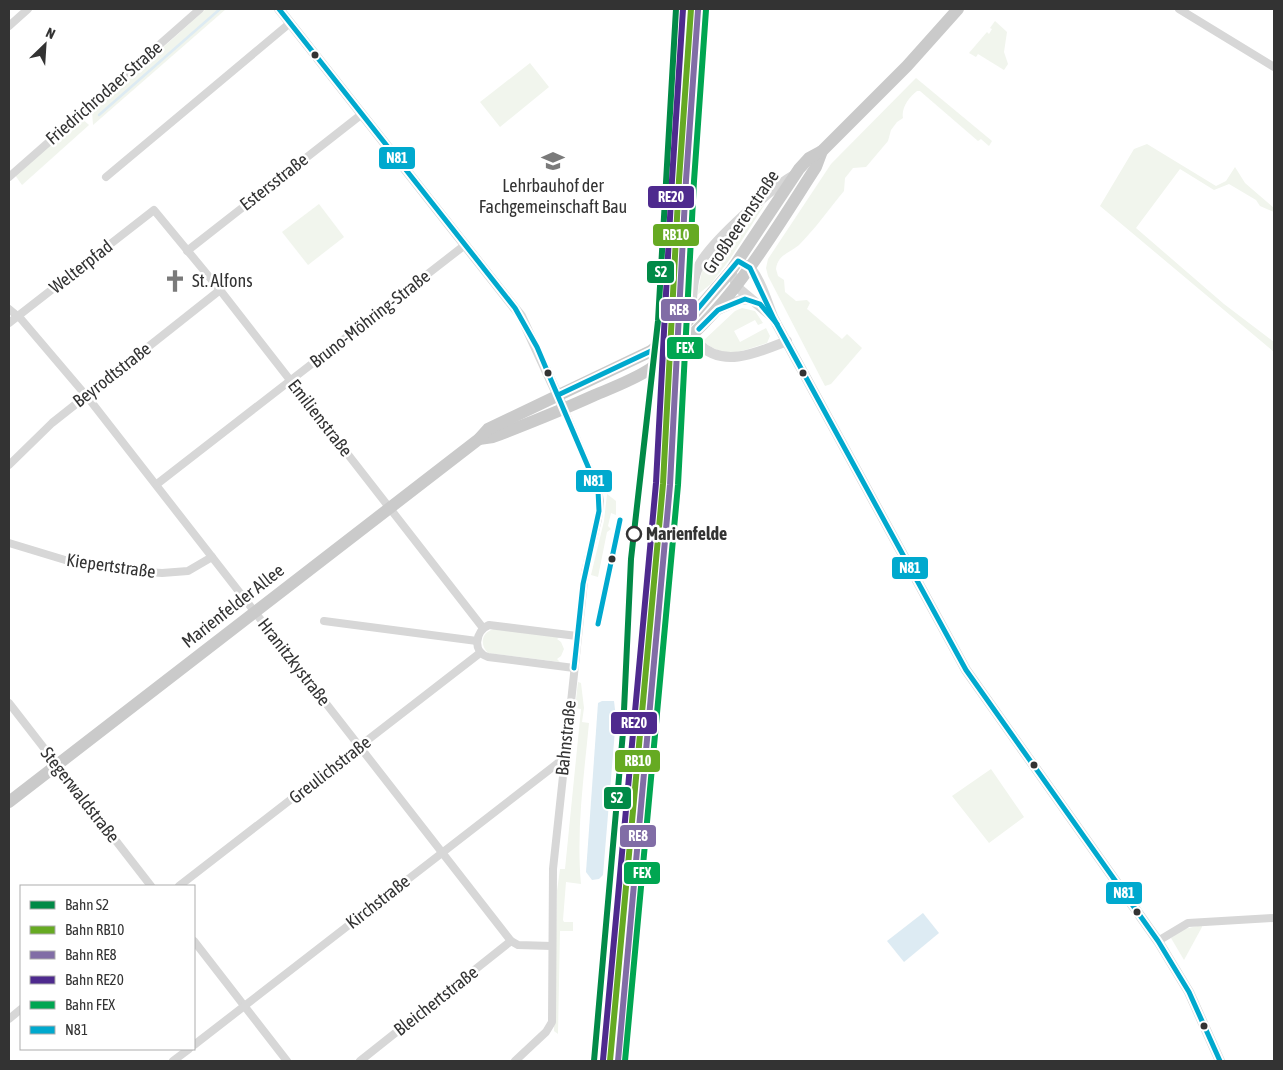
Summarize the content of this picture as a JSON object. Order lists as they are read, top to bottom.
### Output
{
  "streets": {
    "main road": ["Großbeerenstraße", "Marienfelder Allee"],
    "street": [
      "Friedrichrodaer Straße",
      "Estersstraße",
      "Welterpfad",
      "Bruno-Möhring-Straße",
      "Beyrodtstraße",
      "Emilienstraße",
      "Kiepertstraße",
      "Hranitzkystraße",
      "Bahnstraße",
      "Greulichstraße",
      "Stegerwaldstraße",
      "Kirchstraße",
      "Bleichertstraße"
    ]
  },
  "crossings": [
    ["Estersstraße", "Emilienstraße"],
    ["Großbeerenstraße", "Marienfelder Allee"],
    ["Welterpfad", "Emilienstraße"],
    ["Welterpfad", "Hranitzkystraße"],
    ["Bruno-Möhring-Straße", "Emilienstraße"],
    ["Bruno-Möhring-Straße", "Hranitzkystraße"],
    ["Beyrodtstraße", "Emilienstraße"],
    ["Beyrodtstraße", "Hranitzkystraße"],
    ["Emilienstraße", "Marienfelder Allee"],
    ["Kiepertstraße", "Hranitzkystraße"],
    ["Marienfelder Allee", "Hranitzkystraße"],
    ["Marienfelder Allee", "Bahnstraße"],
    ["Marienfelder Allee", "Stegerwaldstraße"],
    ["Hranitzkystraße", "Greulichstraße"],
    ["Hranitzkystraße", "Kirchstraße"],
    ["Hranitzkystraße", "Bleichertstraße"],
    ["Bahnstraße", "Kirchstraße"]
  ],
  "places": {
    "school or university": ["Lehrbauhof der Fachgemeinschaft Bau"],
    "church": ["St. Alfons"],
    "other": ["Marienfelde"]
  },
  "lines": [
    "rail line S2",
    "rail line RB10",
    "rail line RE20",
    "transit line N81",
    "rail line RE8",
    "rail line FEX"
  ],
  "legend": [
    "Bahn S2",
    "Bahn RB10",
    "Bahn RE8",
    "Bahn RE20",
    "Bahn FEX",
    "N81"
  ],
  "north": "top right"
}
